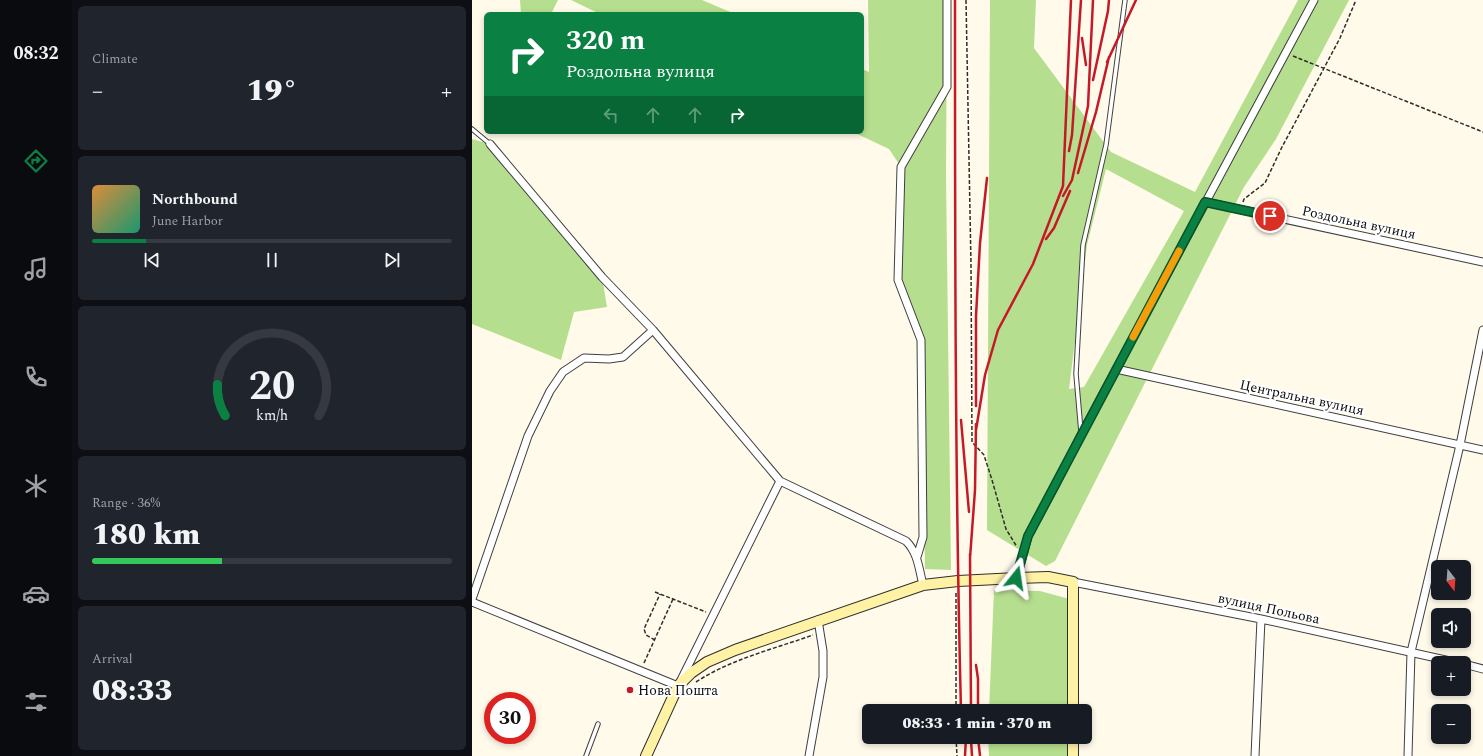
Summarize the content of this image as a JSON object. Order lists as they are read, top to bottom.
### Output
{
  "streets": {
    "street": ["Роздольна вулиця", "Центральна вулиця", "вулиця Польова"]
  },
  "places": ["Нова Пошта"],
  "north": "bottom",
  "page": {
    "tabs": "08:32",
    "tile": [
      "Climate",
      ["Range · 36%", "180 km"],
      ["Arrival", "08:33"]
    ],
    "turn": ["320 m", "Роздольна вулиця"],
    "heat": ["−", "19°", "+"],
    "song": ["Northbound", "June Harbor"],
    "map_buttons": ["+", "−"],
    "limit": "30",
    "trip": "08:33 · 1 min · 370 m",
    "gauge": ["20", "km/h"]
  }
}
